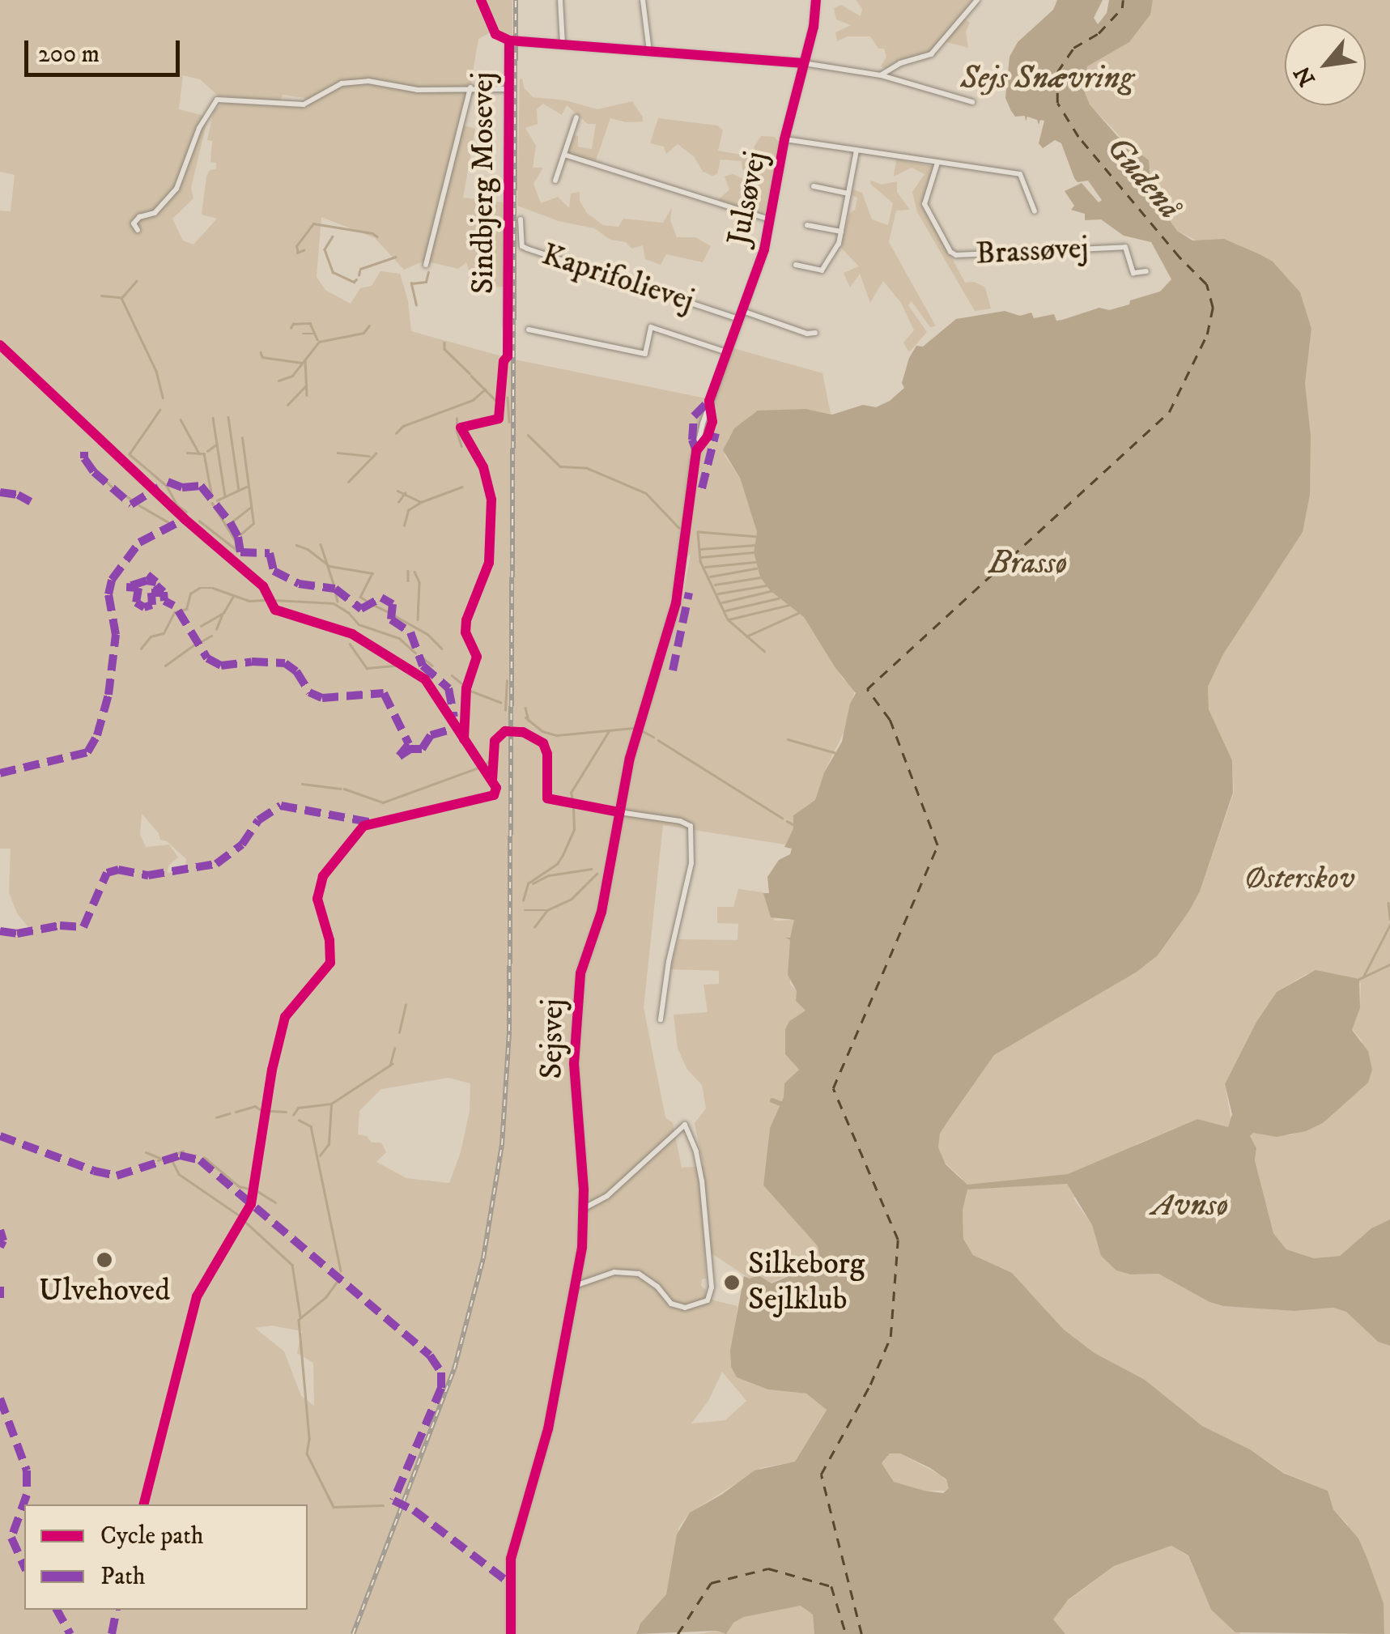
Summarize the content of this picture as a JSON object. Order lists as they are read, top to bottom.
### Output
{
  "streets": {
    "street": [
      "Sindbjerg Mosevej",
      "Julsøvej",
      "Brassøvej",
      "Kaprifolievej",
      "Sejsvej"
    ]
  },
  "crossings": [
    ["Julsøvej", "Kaprifolievej"],
    ["Julsøvej", "Sejsvej"]
  ],
  "water": [
    "Sejs Snævring",
    "Gudenå",
    "Brassø",
    "Avnsø"
  ],
  "parks": ["Østerskov"],
  "places": ["Ulvehoved", "Silkeborg Sejlklub"],
  "legend": ["Cycle path", "Path"],
  "scale_bar": "200 m",
  "north": "bottom left"
}
